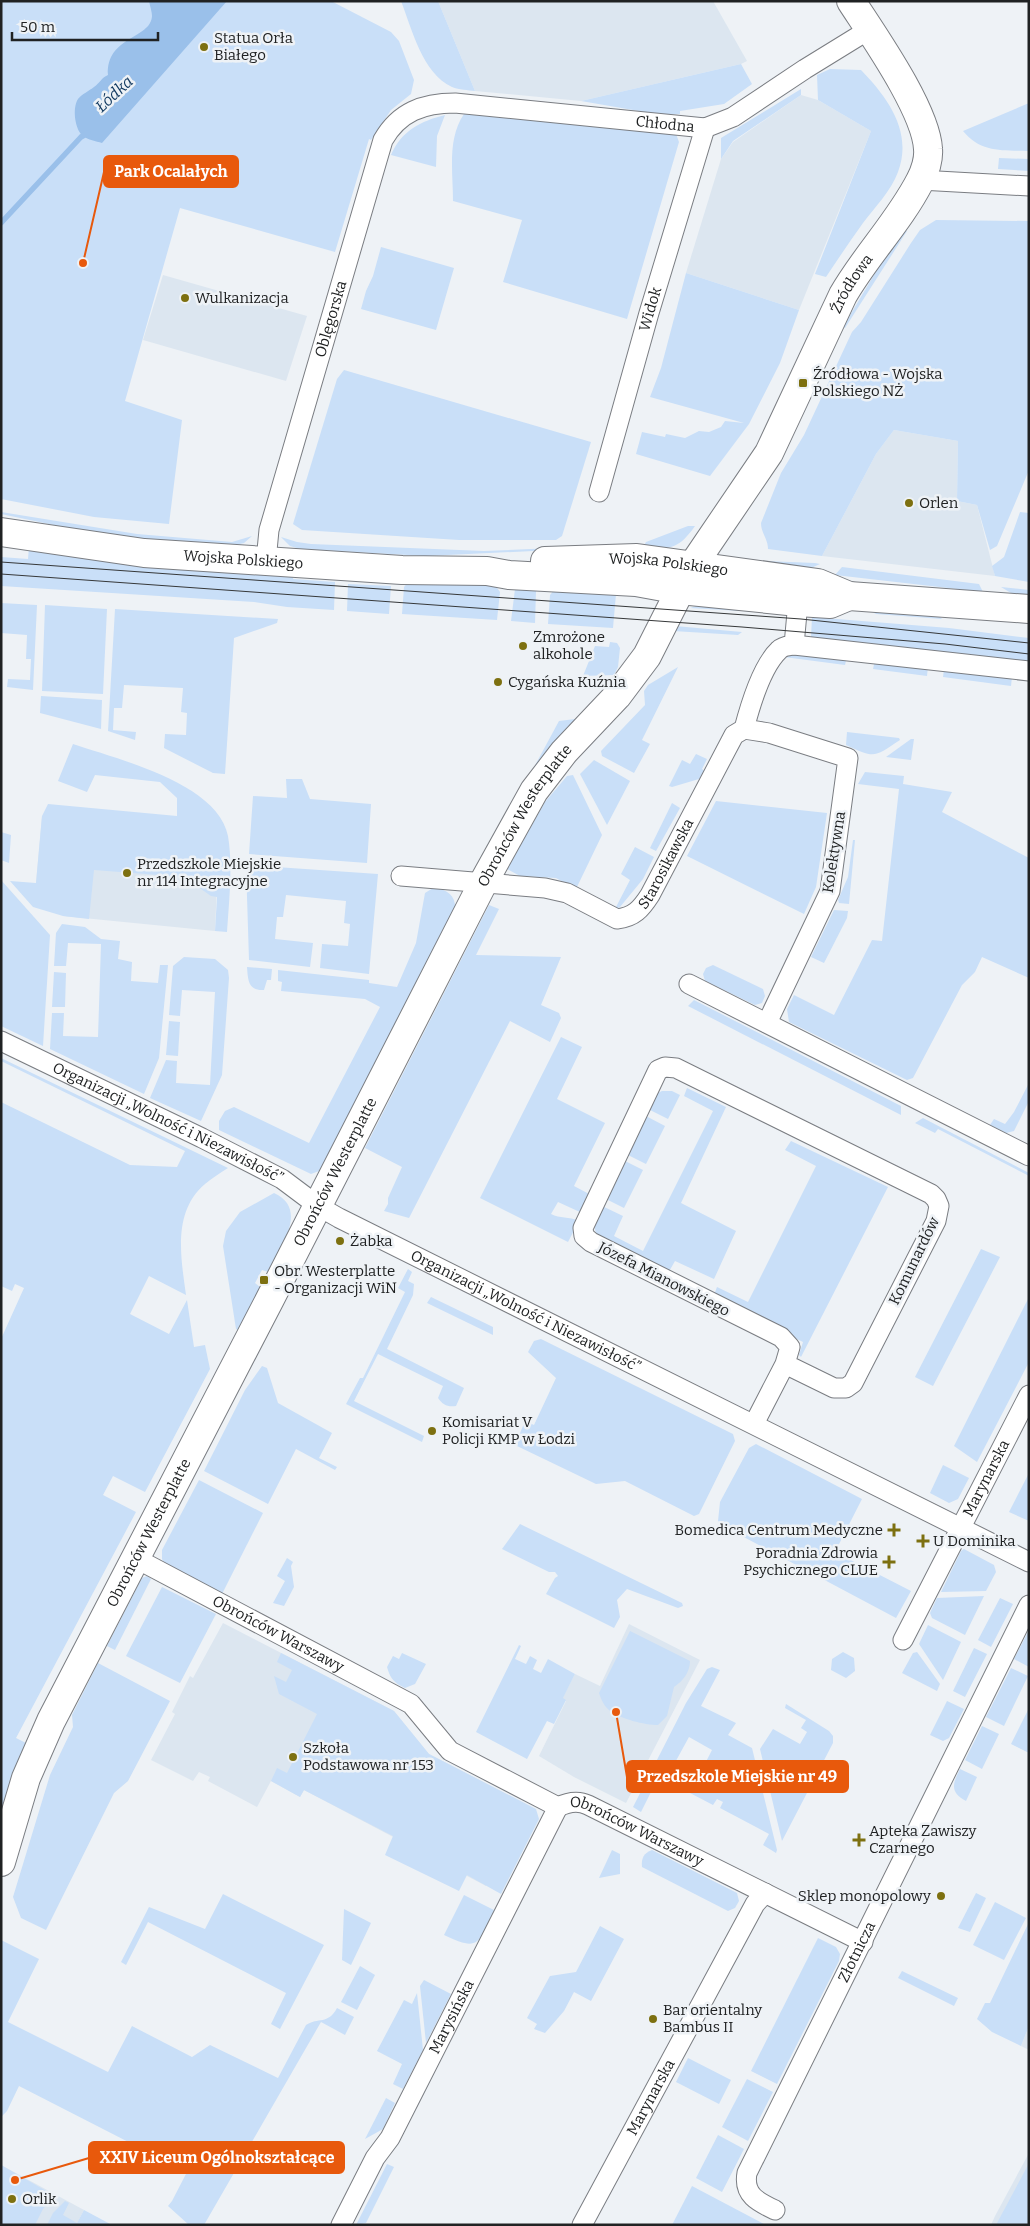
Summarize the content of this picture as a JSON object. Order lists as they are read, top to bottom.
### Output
{
  "streets": {
    "street": [
      "Chłodna",
      "Źródłowa",
      "Widok",
      "Oblęgorska",
      "Wojska Polskiego",
      "Obrońców Westerplatte",
      "Kolektywna",
      "Starosikawska",
      "Organizacji „Wolność i Niezawisłość”",
      "Komunardów",
      "Józefa Mianowskiego",
      "Marynarska",
      "Obrońców Warszawy",
      "Złotnicza",
      "Marysińska"
    ]
  },
  "crossings": [
    ["Chłodna", "Źródłowa"],
    ["Chłodna", "Widok"],
    ["Chłodna", "Oblęgorska"],
    ["Źródłowa", "Wojska Polskiego"],
    ["Źródłowa", "Obrońców Westerplatte"],
    ["Oblęgorska", "Wojska Polskiego"],
    ["Wojska Polskiego", "Obrońców Westerplatte"],
    ["Obrońców Westerplatte", "Starosikawska"],
    ["Obrońców Westerplatte", "Organizacji „Wolność i Niezawisłość”"],
    ["Obrońców Westerplatte", "Obrońców Warszawy"],
    ["Kolektywna", "Starosikawska"],
    ["Organizacji „Wolność i Niezawisłość”", "Marynarska"],
    ["Komunardów", "Józefa Mianowskiego"],
    ["Marynarska", "Obrońców Warszawy"],
    ["Obrońców Warszawy", "Złotnicza"],
    ["Obrońców Warszawy", "Marysińska"]
  ],
  "water": ["Łódka"],
  "places": {
    "other": [
      "Statua Orła Białego",
      "Park Ocalałych",
      "Wulkanizacja",
      "Orlen",
      "Zmrożone alkohole",
      "Cygańska Kuźnia",
      "Przedszkole Miejskie nr 114 Integracyjne",
      "Żabka",
      "Komisariat V Policji KMP w Łodzi",
      "Przedszkole Miejskie nr 49",
      "Szkoła Podstawowa nr 153",
      "Sklep monopolowy",
      "Bar orientalny Bambus II",
      "XXIV Liceum Ogólnokształcące",
      "Orlik"
    ],
    "transit": ["Źródłowa - Wojska Polskiego NŻ", "Obr. Westerplatte - Organizacji WiN"],
    "health": [
      "Bomedica Centrum Medyczne",
      "U Dominika",
      "Poradnia Zdrowia Psychicznego CLUE",
      "Apteka Zawiszy Czarnego"
    ]
  },
  "scale_bar": "50 m"
}
